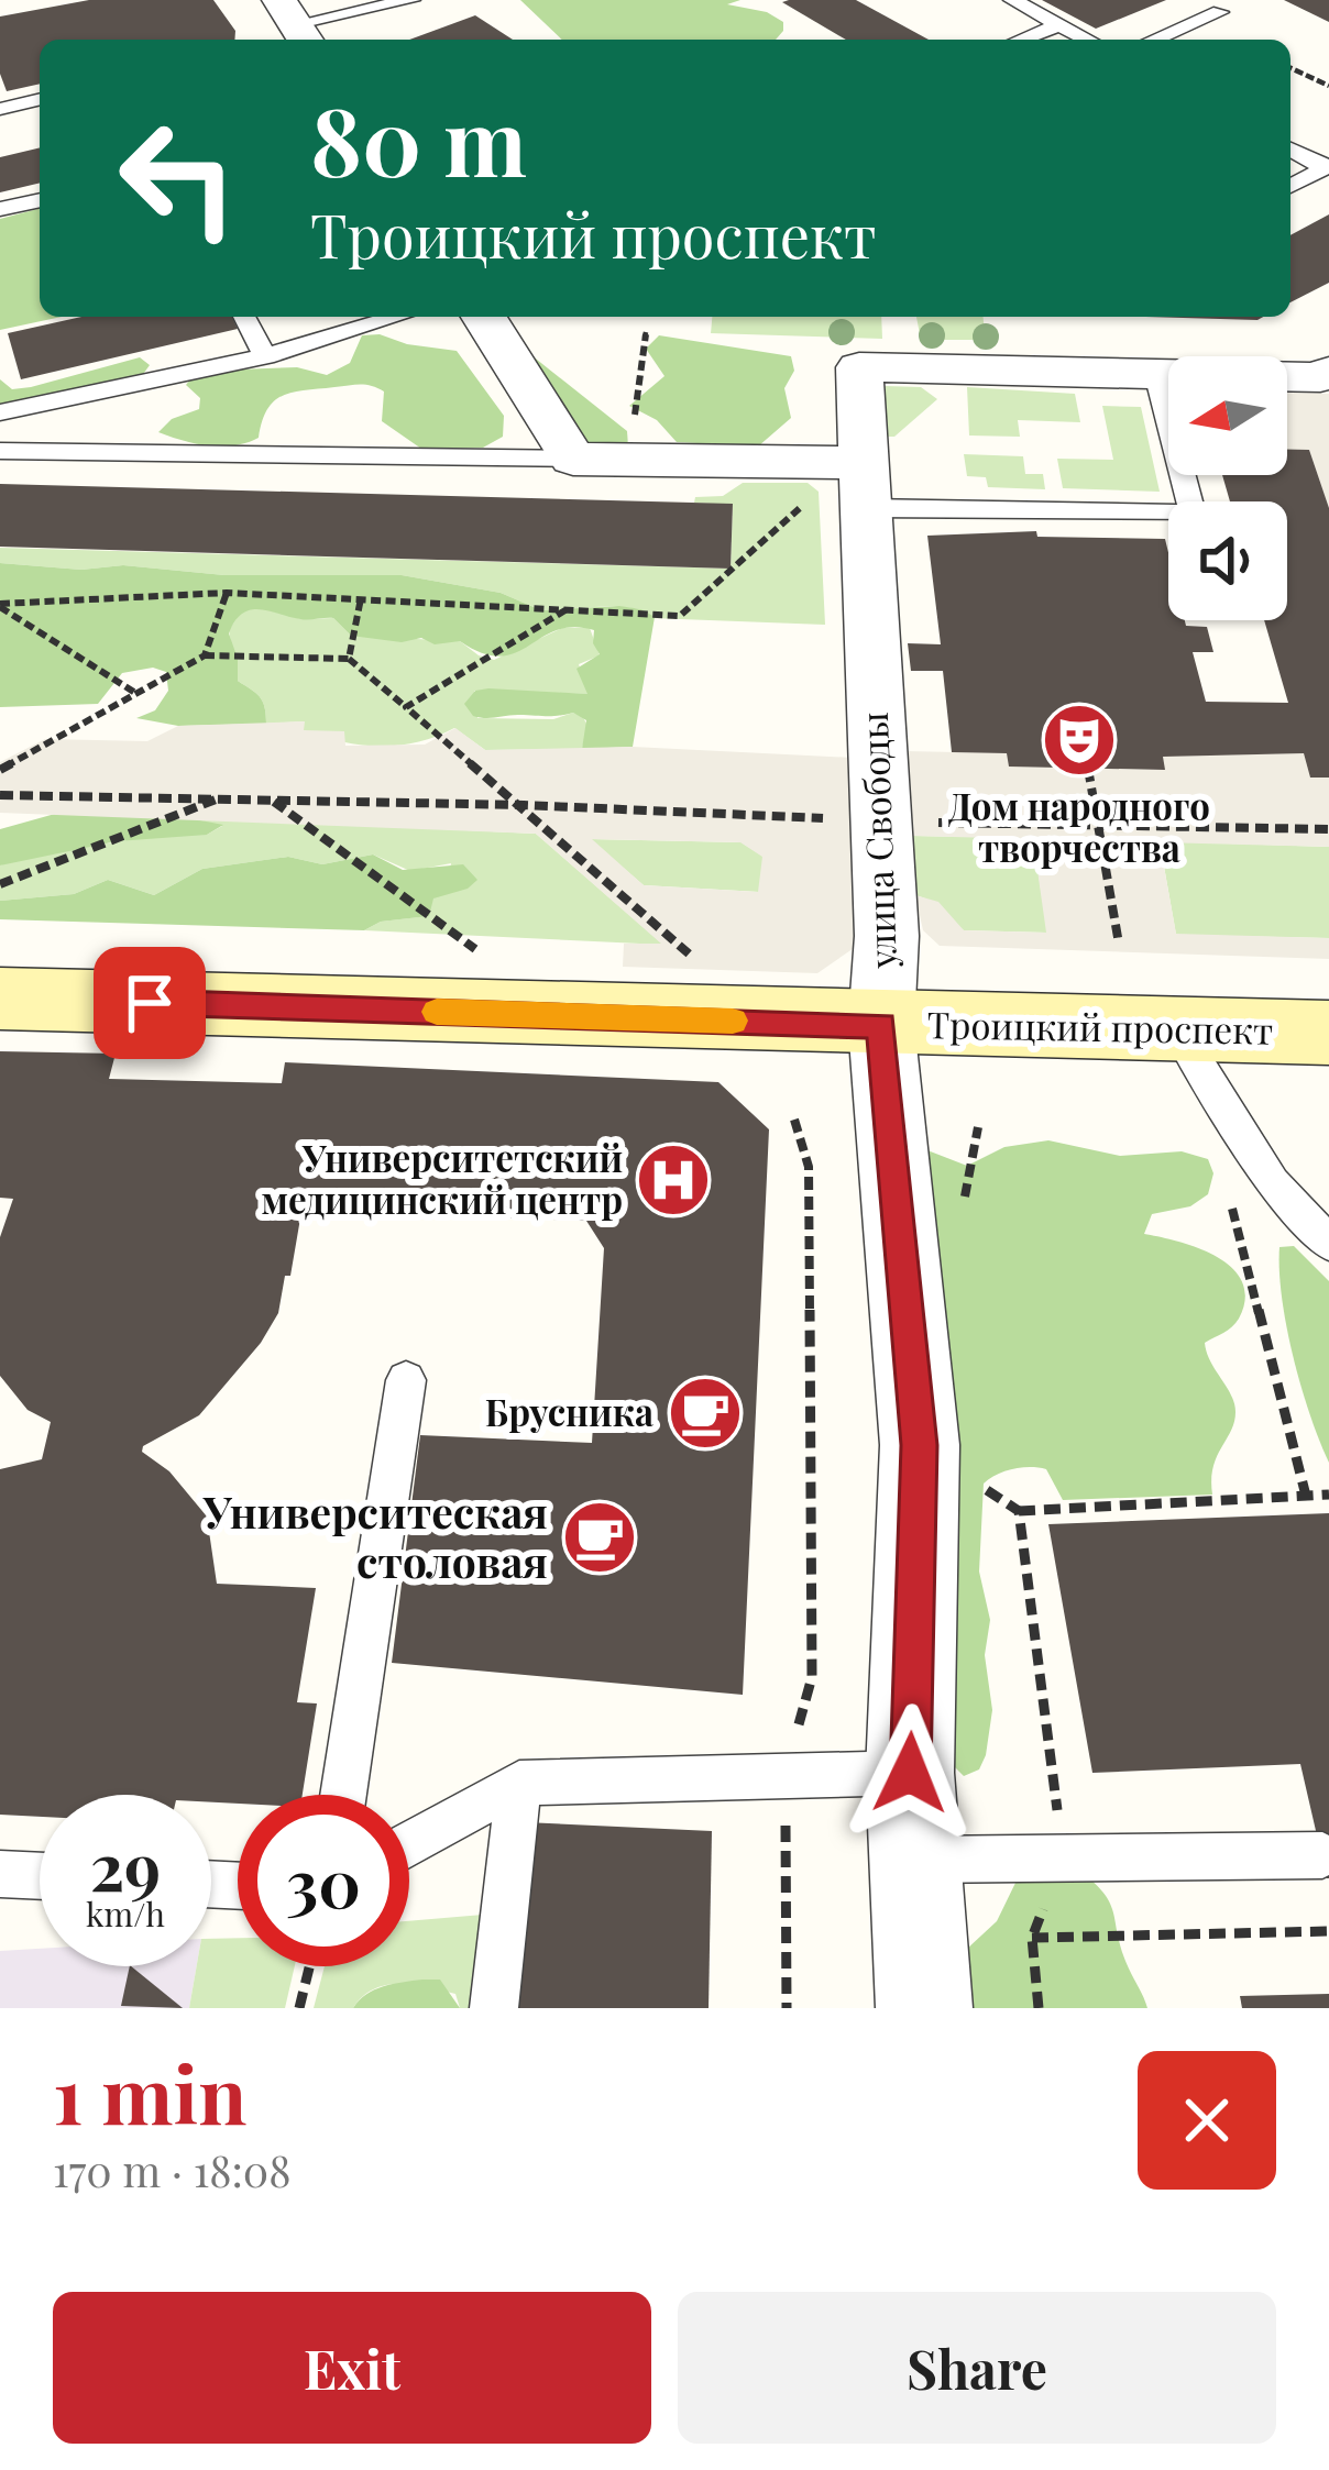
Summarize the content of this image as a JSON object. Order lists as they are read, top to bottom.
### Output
{
  "streets": {
    "main road": ["Троицкий проспект"],
    "street": ["улица Свободы"]
  },
  "crossings": [
    ["улица Свободы", "Троицкий проспект"]
  ],
  "places": {
    "theatre": ["Дом народного творчества"],
    "hospital": ["Университетский медицинский центр"],
    "cafe": ["Брусника", "Университеская столовая"]
  },
  "north": "left",
  "page": {
    "turn": ["80 m", "Троицкий проспект"],
    "speed": "29 km/h",
    "limit": "30",
    "heading": ["1 min", "170 m · 18:08"],
    "buttons": ["Exit", "Share"]
  }
}
